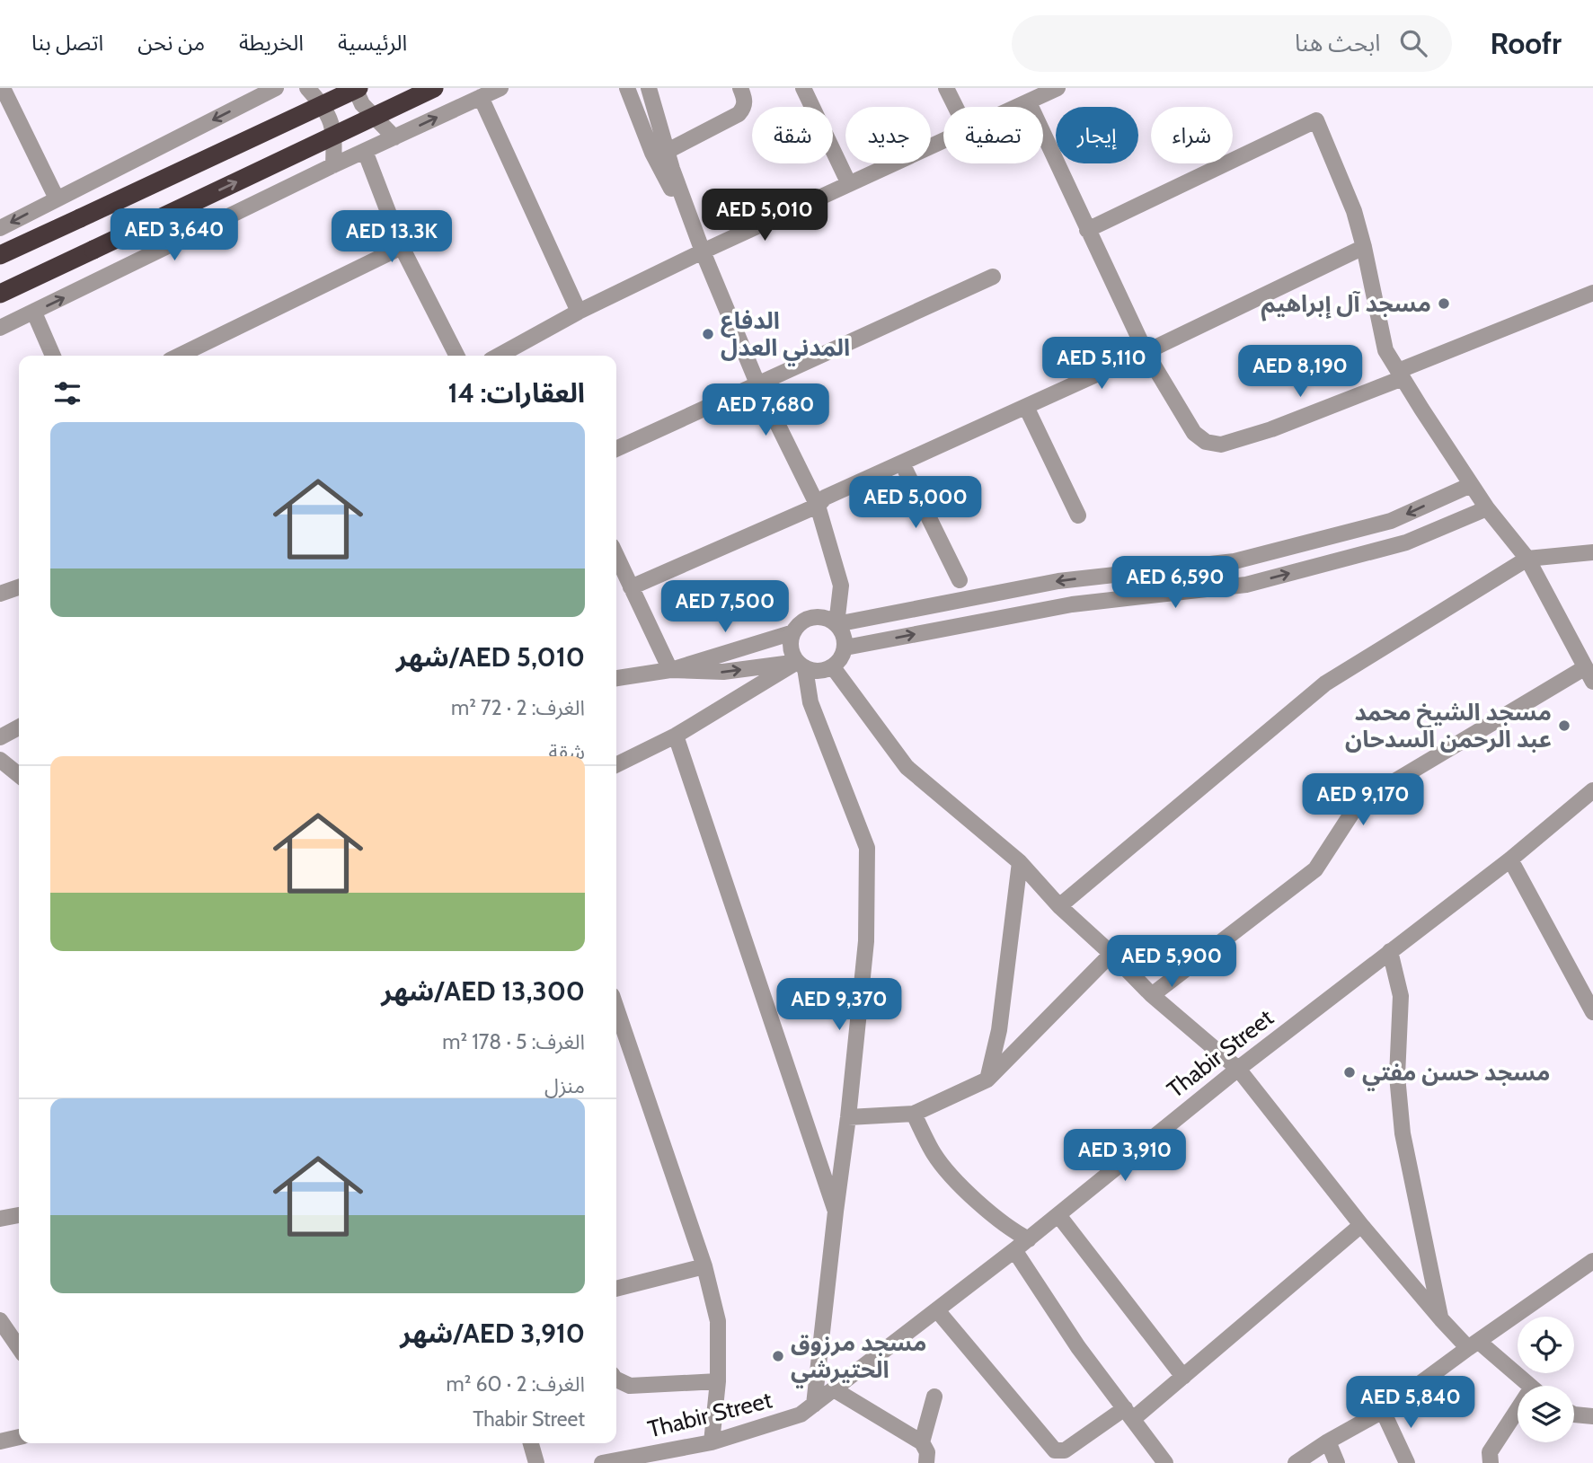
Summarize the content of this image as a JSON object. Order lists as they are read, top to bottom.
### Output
{
  "streets": {
    "street": ["Thabir Street"]
  },
  "places": [
    "مسجد آل إبراهيم",
    "الدفاع المدني العدل",
    "مسجد الشيخ محمد عبد الرحمن السدحان",
    "مسجد حسن مفتي",
    "مسجد مرزوق الحتيرشي"
  ],
  "page": {
    "header": "Roofr",
    "search": "ابحث هنا",
    "nav": [
      "الرئيسية",
      "الخريطة",
      "من نحن",
      "اتصل بنا"
    ],
    "chip": [
      "شراء",
      "إيجار",
      "تصفية",
      "جديد",
      "شقة"
    ],
    "price": [
      "AED 5,010",
      "AED 3,640",
      "AED 13.3K",
      "AED 5,110",
      "AED 8,190",
      "AED 7,680",
      "AED 5,000",
      "AED 6,590",
      "AED 7,500",
      "AED 9,170",
      "AED 5,900",
      "AED 9,370",
      "AED 3,910",
      "AED 5,840"
    ],
    "heading": "العقارات: 14",
    "list": [
      {
        "name": "AED 5,010/شهر",
        "note": "الغرف: 2 · 72 m² · شقة"
      },
      {
        "name": "AED 13,300/شهر",
        "note": "الغرف: 5 · 178 m² · منزل"
      },
      {
        "name": "AED 3,910/شهر",
        "note": "الغرف: 2 · 60 m² · Thabir Street"
      }
    ]
  }
}
